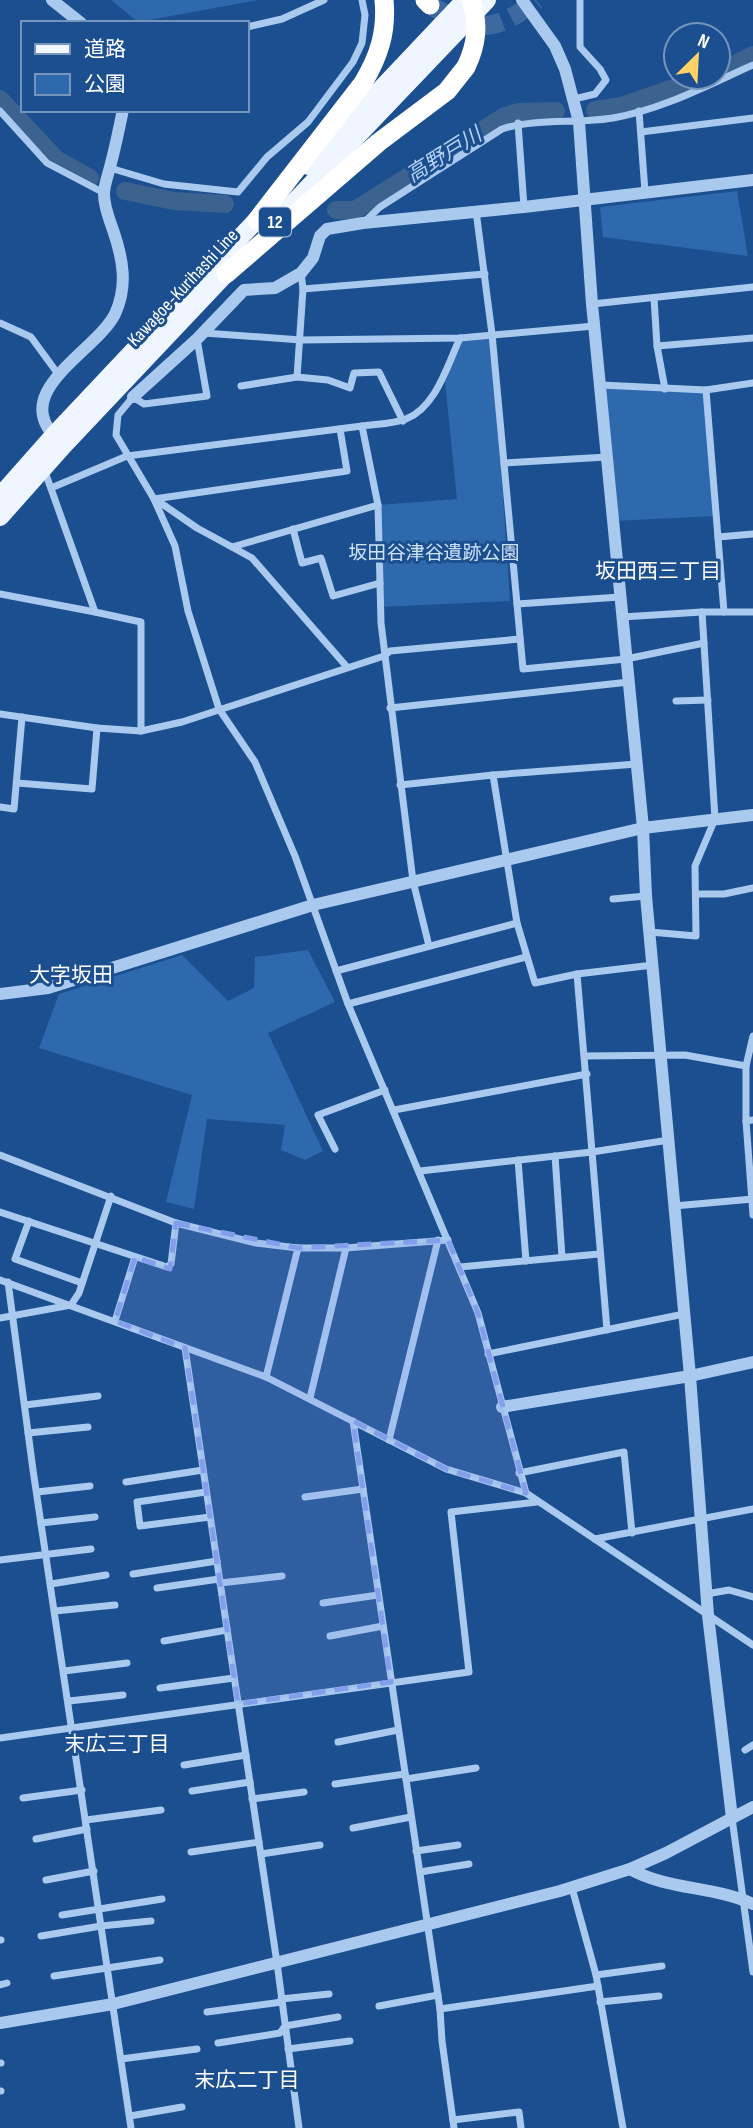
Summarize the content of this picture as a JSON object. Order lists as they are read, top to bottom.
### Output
{
  "streets": {
    "main road": ["12", "Kawagoe-Kurihashi Line"]
  },
  "districts": [
    "坂田西三丁目",
    "大字坂田",
    "末広三丁目",
    "末広二丁目"
  ],
  "water": ["高野戸川"],
  "parks": ["坂田谷津谷遺跡公園"],
  "legend": ["道路", "公園"],
  "north": "top right"
}
